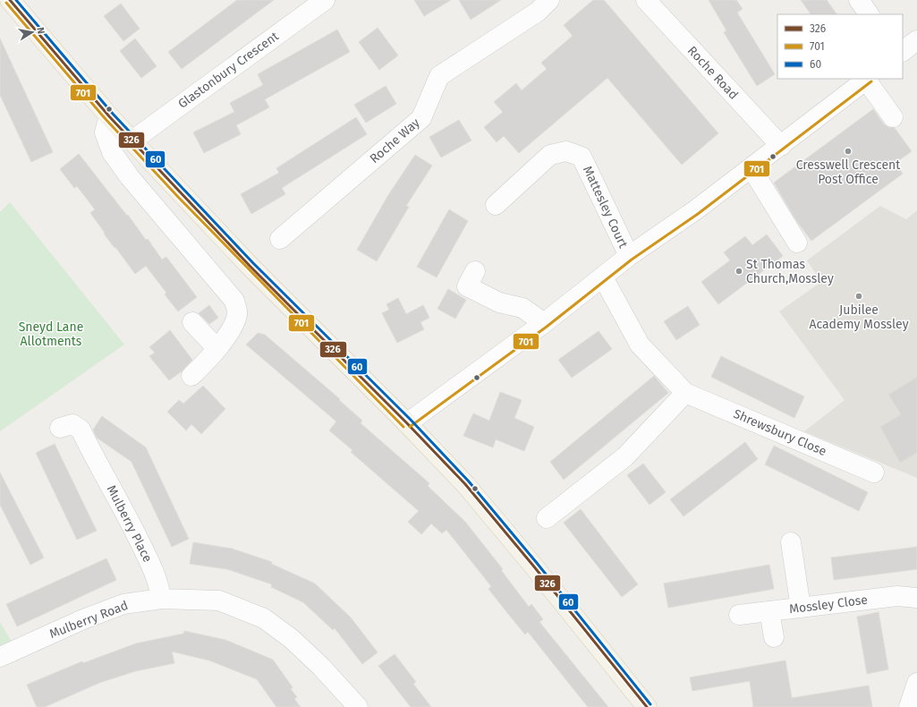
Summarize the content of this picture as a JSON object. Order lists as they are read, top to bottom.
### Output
{
  "streets": {
    "street": [
      "Glastonbury Crescent",
      "Roche Road",
      "Roche Way",
      "Mattesley Court",
      "Shrewsbury Close",
      "Mulberry Place",
      "Mossley Close",
      "Mulberry Road"
    ]
  },
  "crossings": [
    ["Mulberry Place", "Mulberry Road"]
  ],
  "parks": ["Sneyd Lane Allotments"],
  "places": ["Cresswell Crescent Post Office", "St Thomas Church,Mossley", "Jubilee Academy Mossley"],
  "lines": ["transit line 326", "transit line 60", "transit line 701"],
  "legend": ["326", "701", "60"],
  "north": "right"
}
